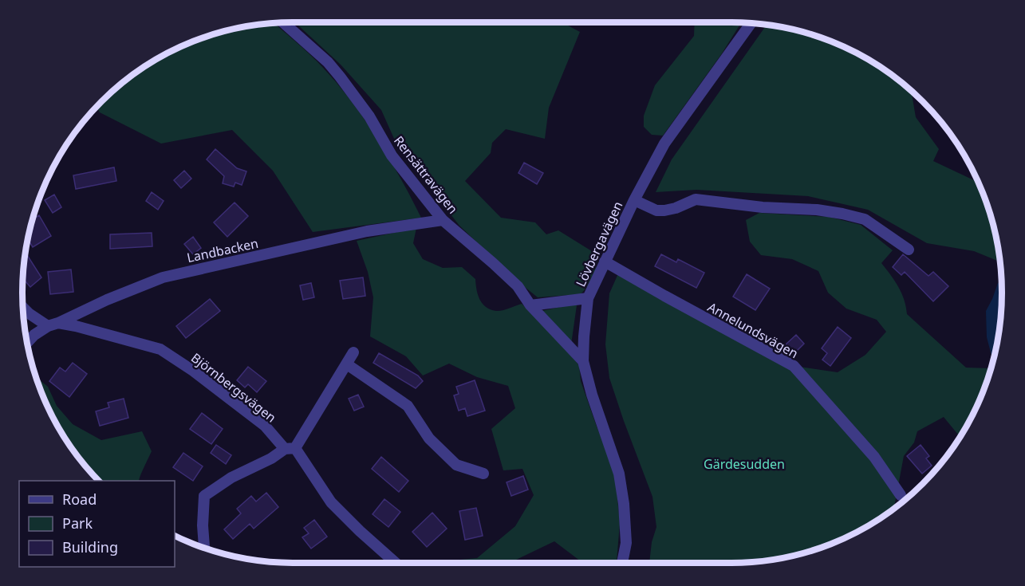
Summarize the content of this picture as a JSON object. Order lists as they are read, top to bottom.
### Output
{
  "streets": {
    "street": [
      "Rensättravägen",
      "Lövbergavägen",
      "Landbacken",
      "Annelundsvägen",
      "Björnbergsvägen"
    ]
  },
  "crossings": [
    ["Rensättravägen", "Lövbergavägen"],
    ["Rensättravägen", "Landbacken"],
    ["Lövbergavägen", "Annelundsvägen"],
    ["Landbacken", "Björnbergsvägen"]
  ],
  "parks": ["Gärdesudden"],
  "legend": ["Road", "Park", "Building"]
}
